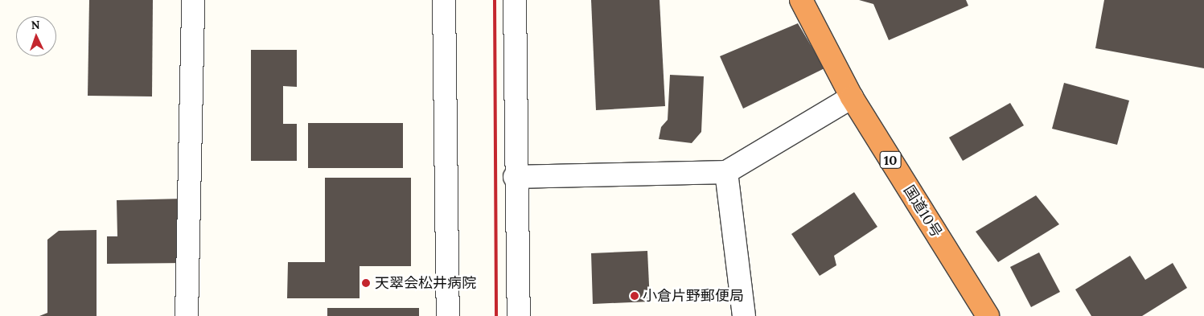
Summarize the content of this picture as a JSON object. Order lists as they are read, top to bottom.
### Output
{
  "streets": {
    "highway": ["10", "国道10号"]
  },
  "places": ["天翠会松井病院", "小倉片野郵便局"],
  "north": "top"
}
